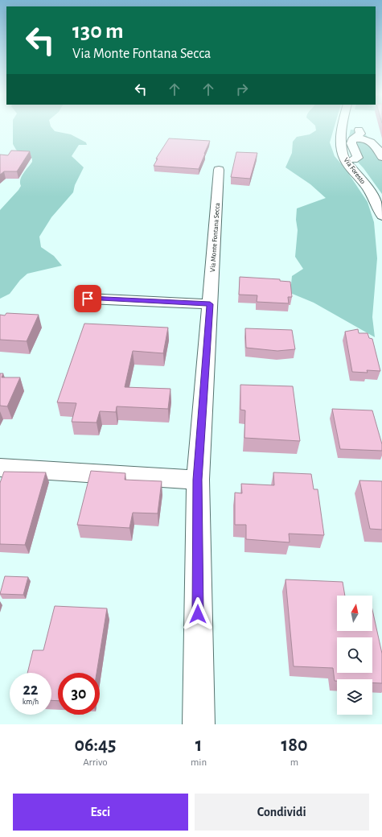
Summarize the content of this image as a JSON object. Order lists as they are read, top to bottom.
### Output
{
  "streets": {
    "street": ["Via Foresto", "Via Monte Fontana Secca"]
  },
  "north": "top",
  "page": {
    "turn": ["130 m", "Via Monte Fontana Secca"],
    "speed": "22 km/h",
    "limit": "30",
    "eta": [
      "06:45",
      "Arrivo",
      "1",
      "min",
      "180",
      "m"
    ],
    "buttons": ["Esci", "Condividi"]
  }
}
